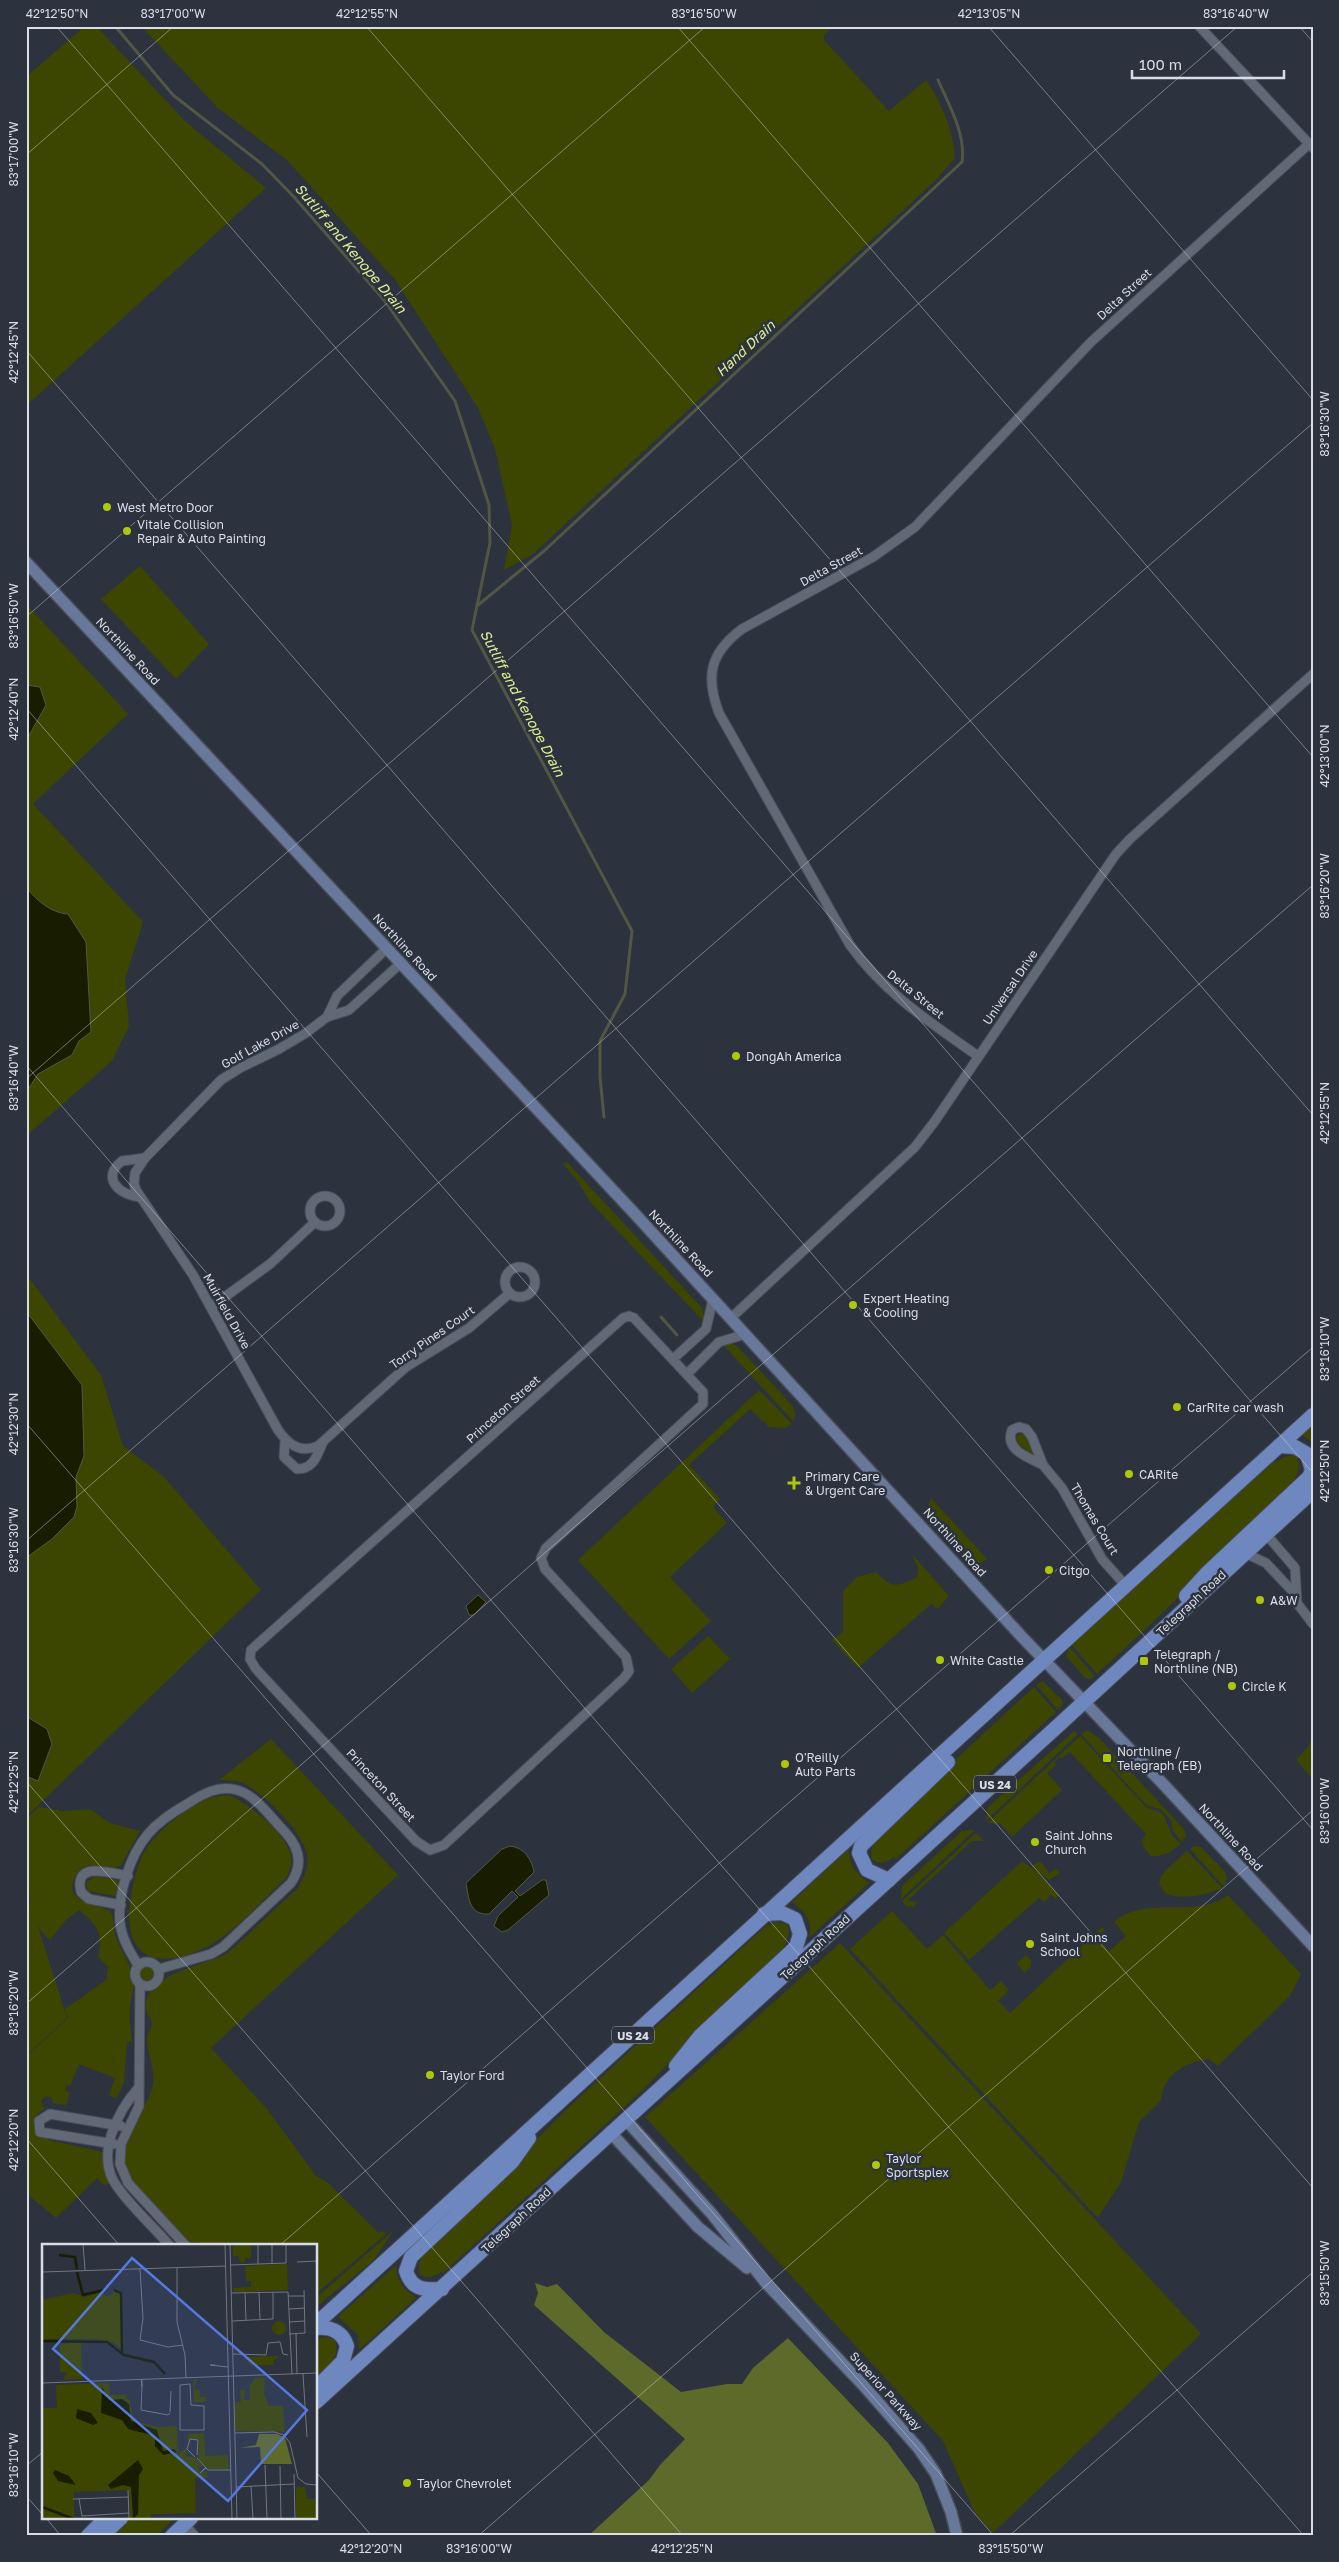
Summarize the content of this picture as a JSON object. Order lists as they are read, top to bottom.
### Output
{
  "streets": {
    "main road": [
      "Northline Road",
      "Telegraph Road",
      "US 24",
      "Superior Parkway"
    ],
    "street": [
      "Delta Street",
      "Universal Drive",
      "Golf Lake Drive",
      "Muirfield Drive",
      "Torry Pines Court",
      "Princeton Street",
      "Thomas Court"
    ]
  },
  "crossings": [
    ["Delta Street", "Universal Drive"],
    ["Northline Road", "Universal Drive"],
    ["Northline Road", "Golf Lake Drive"],
    ["Northline Road", "Telegraph Road"],
    ["Northline Road", "US 24"],
    ["Golf Lake Drive", "Muirfield Drive"],
    ["Muirfield Drive", "Torry Pines Court"],
    ["Thomas Court", "US 24"],
    ["Telegraph Road", "Superior Parkway"]
  ],
  "water": ["Sutliff and Kenope Drain", "Hand Drain"],
  "places": {
    "other": [
      "West Metro Door",
      "Vitale Collision Repair & Auto Painting",
      "DongAh America",
      "Expert Heating & Cooling",
      "CarRite car wash",
      "CARite",
      "Citgo",
      "A&W",
      "White Castle",
      "Circle K",
      "O'Reilly Auto Parts",
      "Saint Johns Church",
      "Saint Johns School",
      "Taylor Ford",
      "Taylor Sportsplex",
      "Taylor Chevrolet"
    ],
    "health": ["Primary Care & Urgent Care"],
    "transit": ["Telegraph / Northline (NB)", "Northline / Telegraph (EB)"]
  },
  "scale_bar": "100 m",
  "coordinates": [
    "42°12'50\"N",
    "83°17'00\"W",
    "42°12'55\"N",
    "83°16'50\"W",
    "42°13'05\"N",
    "83°16'40\"W",
    "42°12'45\"N",
    "83°16'30\"W",
    "42°12'40\"N",
    "42°13'00\"N",
    "83°16'20\"W",
    "83°16'10\"W",
    "42°12'30\"N",
    "42°12'25\"N",
    "83°16'00\"W",
    "42°12'20\"N",
    "83°15'50\"W"
  ]
}
